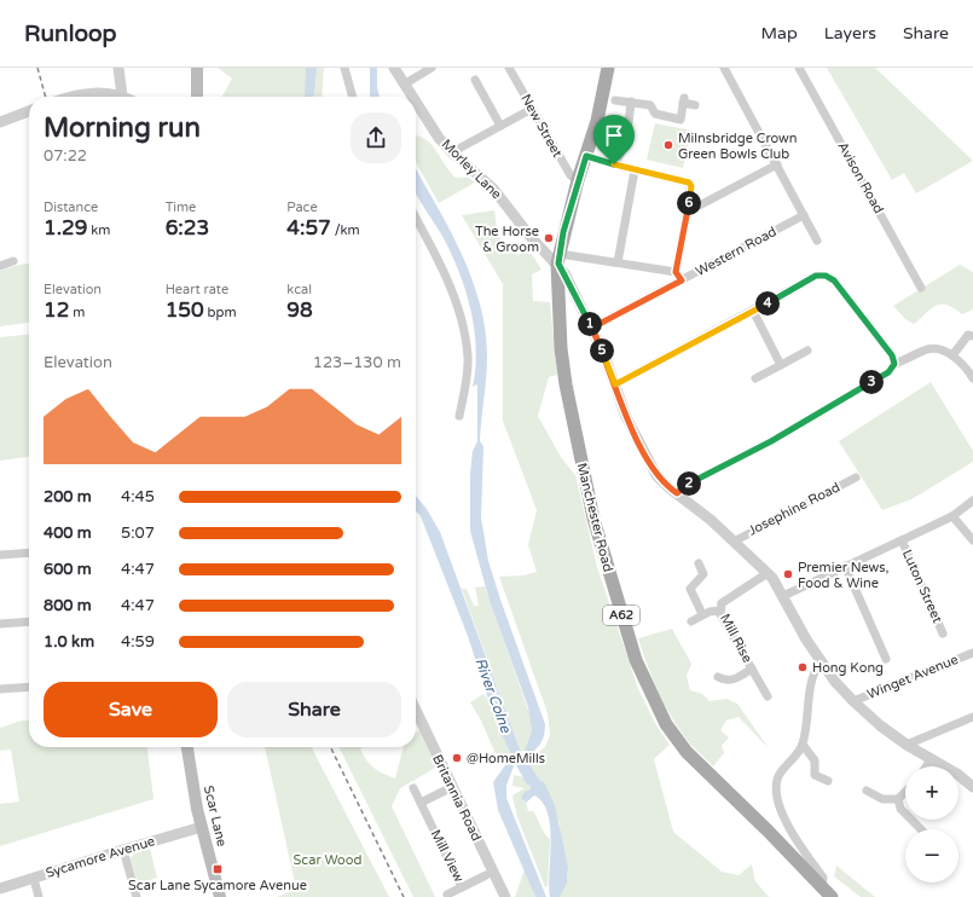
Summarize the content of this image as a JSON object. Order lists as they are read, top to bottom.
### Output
{
  "streets": {
    "main road": ["Manchester Road", "A62", "Scar Lane"],
    "street": [
      "New Street",
      "Morley Lane",
      "Avison Road",
      "Western Road",
      "Josephine Road",
      "Luton Street",
      "Mill Rise",
      "Winget Avenue",
      "Britannia Road",
      "Mill View",
      "Sycamore Avenue"
    ]
  },
  "crossings": [
    ["New Street", "Manchester Road"],
    ["Morley Lane", "Western Road"],
    ["Morley Lane", "Josephine Road"],
    ["Morley Lane", "Manchester Road"],
    ["Morley Lane", "Mill Rise"],
    ["Morley Lane", "Winget Avenue"],
    ["Scar Lane", "Sycamore Avenue"]
  ],
  "water": ["River Colne"],
  "parks": ["Scar Wood"],
  "places": {
    "other": [
      "Milnsbridge Crown Green Bowls Club",
      "The Horse & Groom",
      "Premier News, Food & Wine",
      "Hong Kong",
      "@HomeMills"
    ],
    "transit": ["Scar Lane Sycamore Avenue"]
  },
  "page": {
    "header": "Runloop",
    "nav": ["Map", "Layers", "Share"],
    "heading": ["Morning run", "07:22"],
    "stats": [
      ["Distance", "1.29 km"],
      ["Time", "6:23"],
      ["Pace", "4:57 /km"],
      ["Elevation", "12 m"],
      ["Heart rate", "150 bpm"],
      ["kcal", "98"]
    ],
    "pins": [
      "6",
      "4",
      "1",
      "5",
      "3",
      "2"
    ],
    "chart": ["Elevation", "123–130 m"],
    "list": [
      {
        "name": "200 m",
        "note": "4:45"
      },
      {
        "name": "400 m",
        "note": "5:07"
      },
      {
        "name": "600 m",
        "note": "4:47"
      },
      {
        "name": "800 m",
        "note": "4:47"
      },
      {
        "name": "1.0 km",
        "note": "4:59"
      }
    ],
    "buttons": ["Save", "Share"],
    "map_buttons": ["+", "−"]
  }
}
